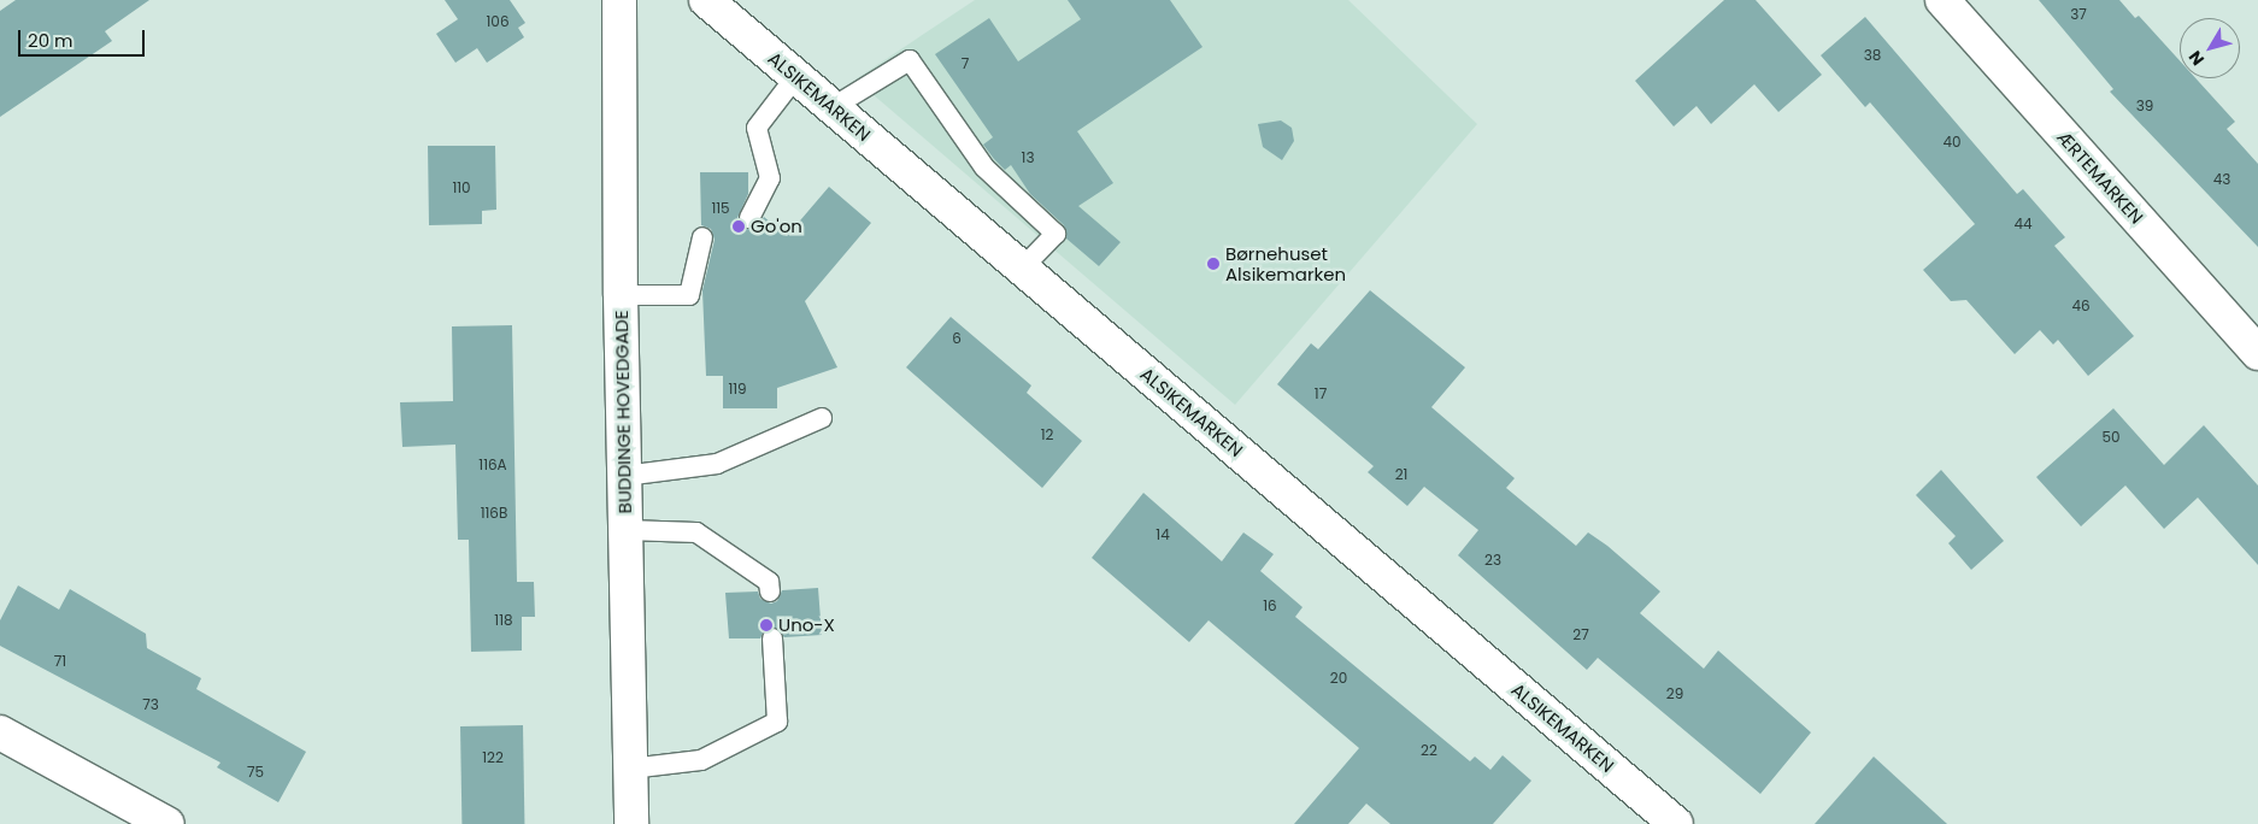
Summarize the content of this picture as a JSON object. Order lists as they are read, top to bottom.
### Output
{
  "streets": {
    "street": ["ALSIKEMARKEN", "ÆRTEMARKEN", "BUDDINGE HOVEDGADE"]
  },
  "places": ["Go'on", "Børnehuset Alsikemarken", "Uno-X"],
  "house_numbers": [
    "37",
    "106",
    "38",
    "7",
    "39",
    "40",
    "13",
    "43",
    "110",
    "115",
    "44",
    "46",
    "6",
    "119",
    "17",
    "12",
    "50",
    "116A",
    "21",
    "116B",
    "14",
    "23",
    "16",
    "118",
    "27",
    "71",
    "20",
    "29",
    "73",
    "22",
    "122",
    "75"
  ],
  "scale_bar": "20 m",
  "north": "bottom left"
}
